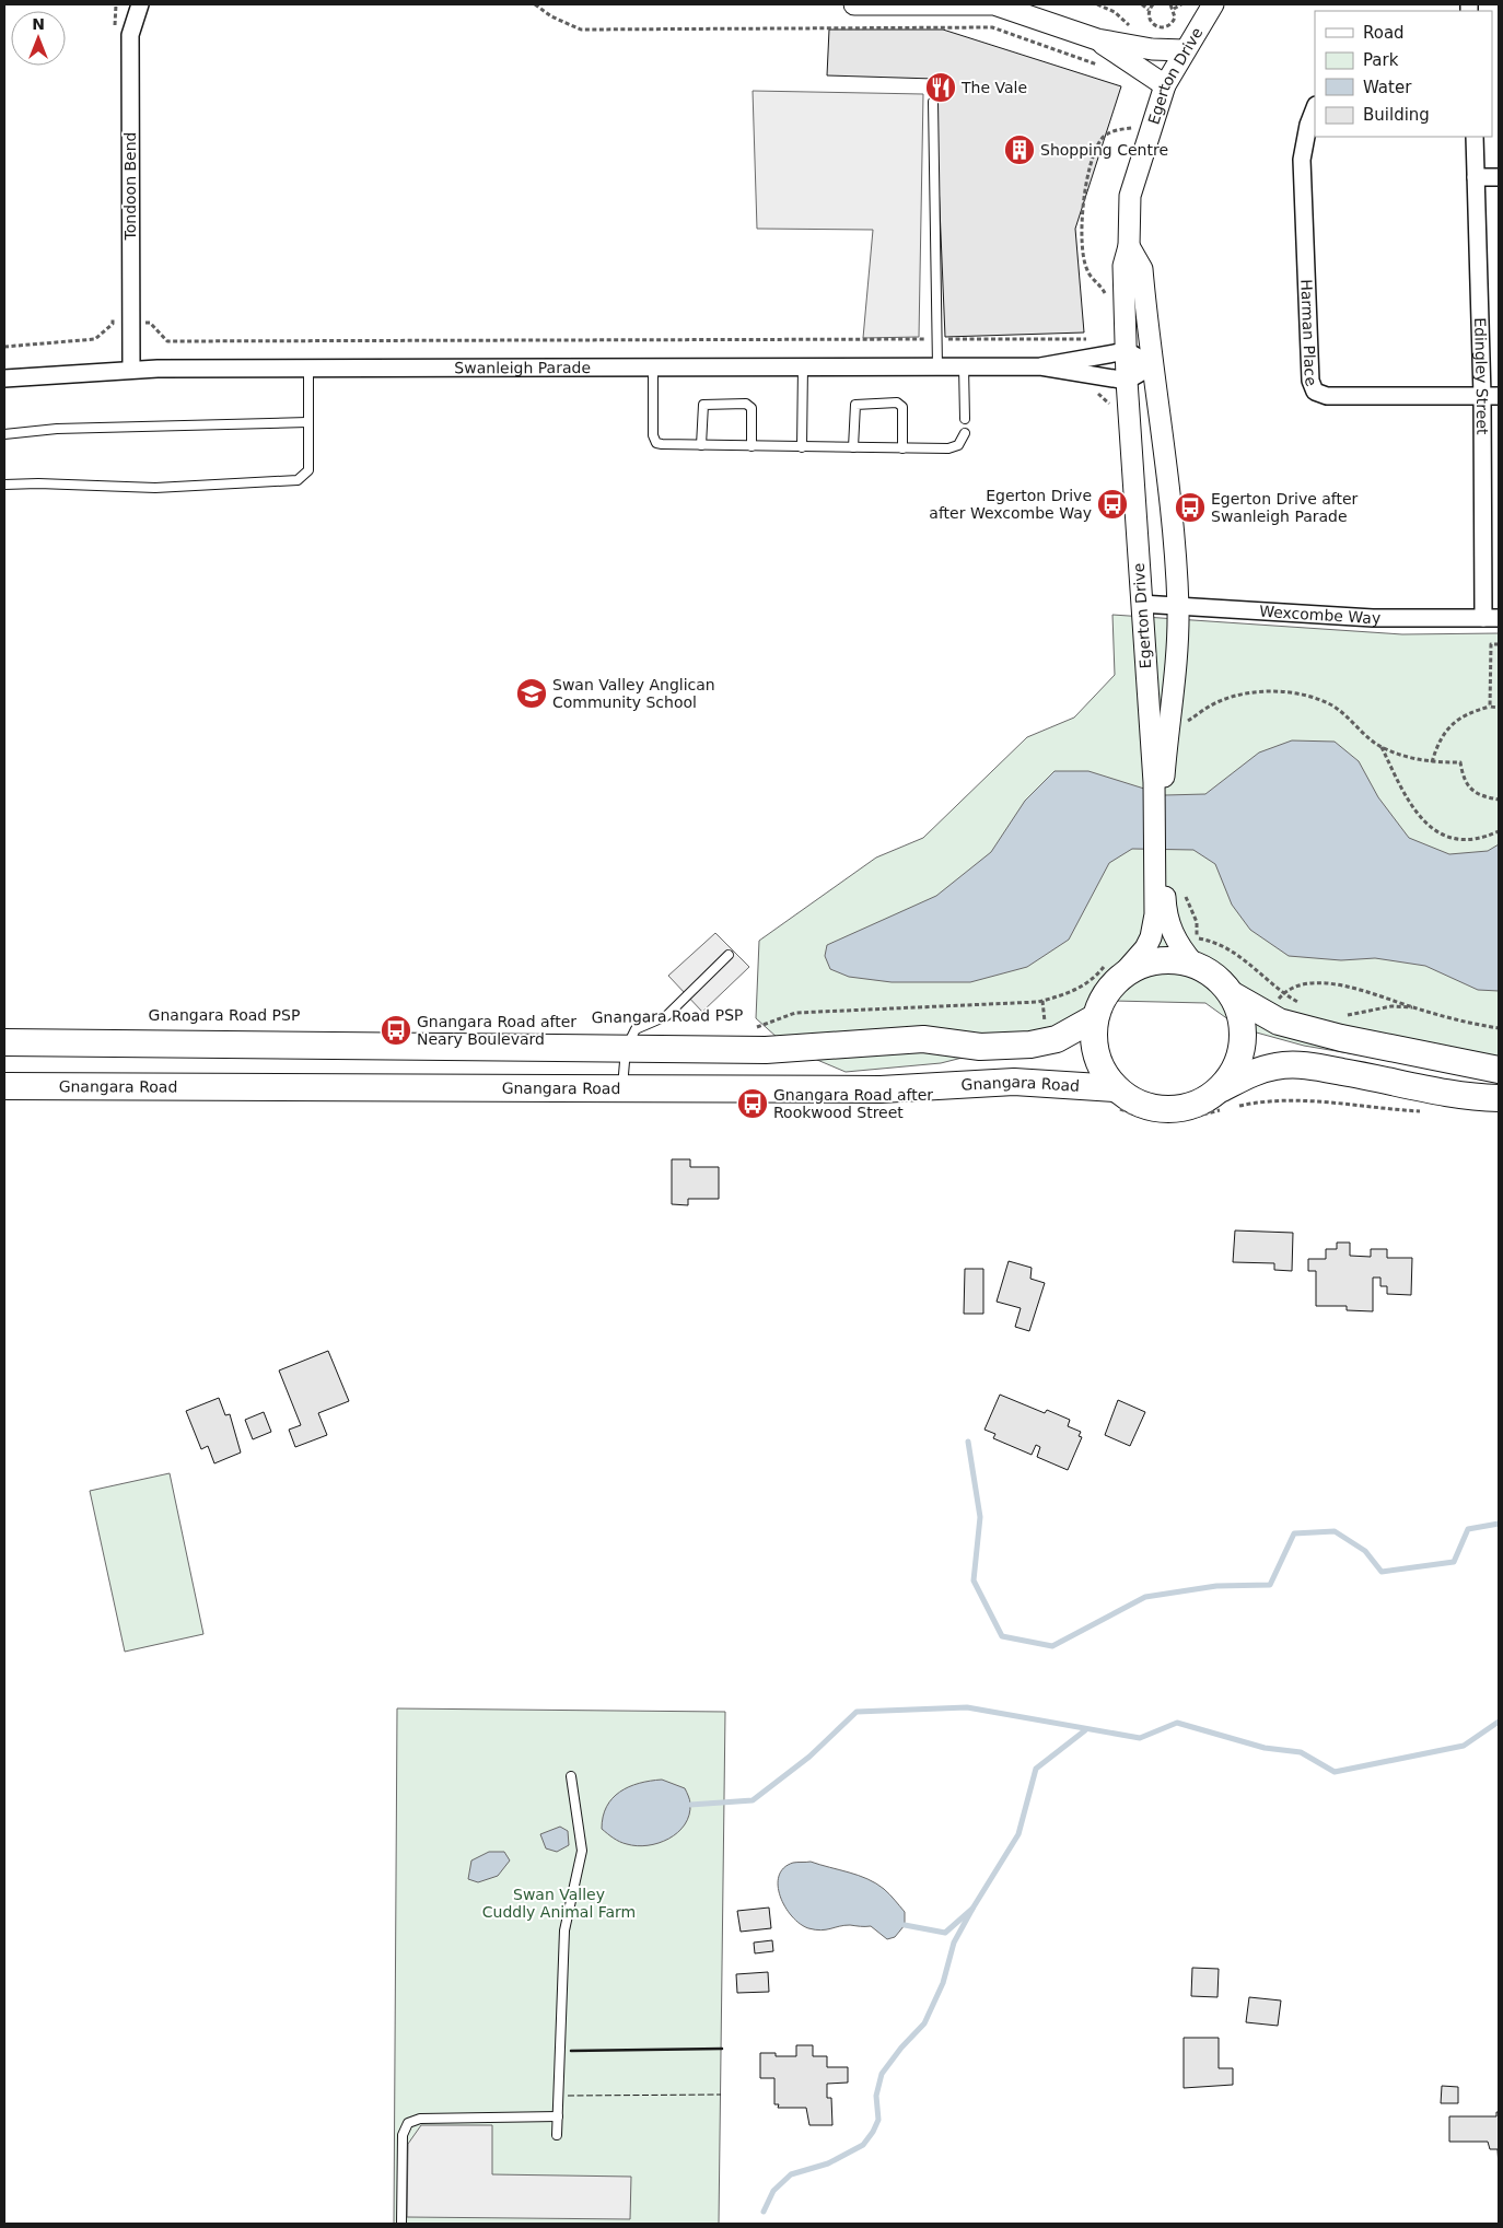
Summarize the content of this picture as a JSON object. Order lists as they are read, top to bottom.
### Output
{
  "streets": {
    "main road": ["Gnangara Road"],
    "street": [
      "Egerton Drive",
      "Tondoon Bend",
      "Harman Place",
      "Swanleigh Parade",
      "Edingley Street",
      "Wexcombe Way"
    ],
    "path": ["Gnangara Road PSP"]
  },
  "crossings": [
    ["Egerton Drive", "Swanleigh Parade"],
    ["Egerton Drive", "Wexcombe Way"],
    ["Egerton Drive", "Gnangara Road PSP"],
    ["Egerton Drive", "Gnangara Road"],
    ["Tondoon Bend", "Swanleigh Parade"],
    ["Harman Place", "Edingley Street"],
    ["Edingley Street", "Wexcombe Way"],
    ["Gnangara Road PSP", "Gnangara Road"]
  ],
  "parks": ["Swan Valley Cuddly Animal Farm"],
  "places": {
    "restaurant": ["The Vale"],
    "building": ["Shopping Centre"],
    "bus stop": [
      "Egerton Drive after Wexcombe Way",
      "Egerton Drive after Swanleigh Parade",
      "Gnangara Road after Neary Boulevard",
      "Gnangara Road after Rookwood Street"
    ],
    "school or university": ["Swan Valley Anglican Community School"]
  },
  "legend": [
    "Road",
    "Park",
    "Water",
    "Building"
  ],
  "north": "top"
}
